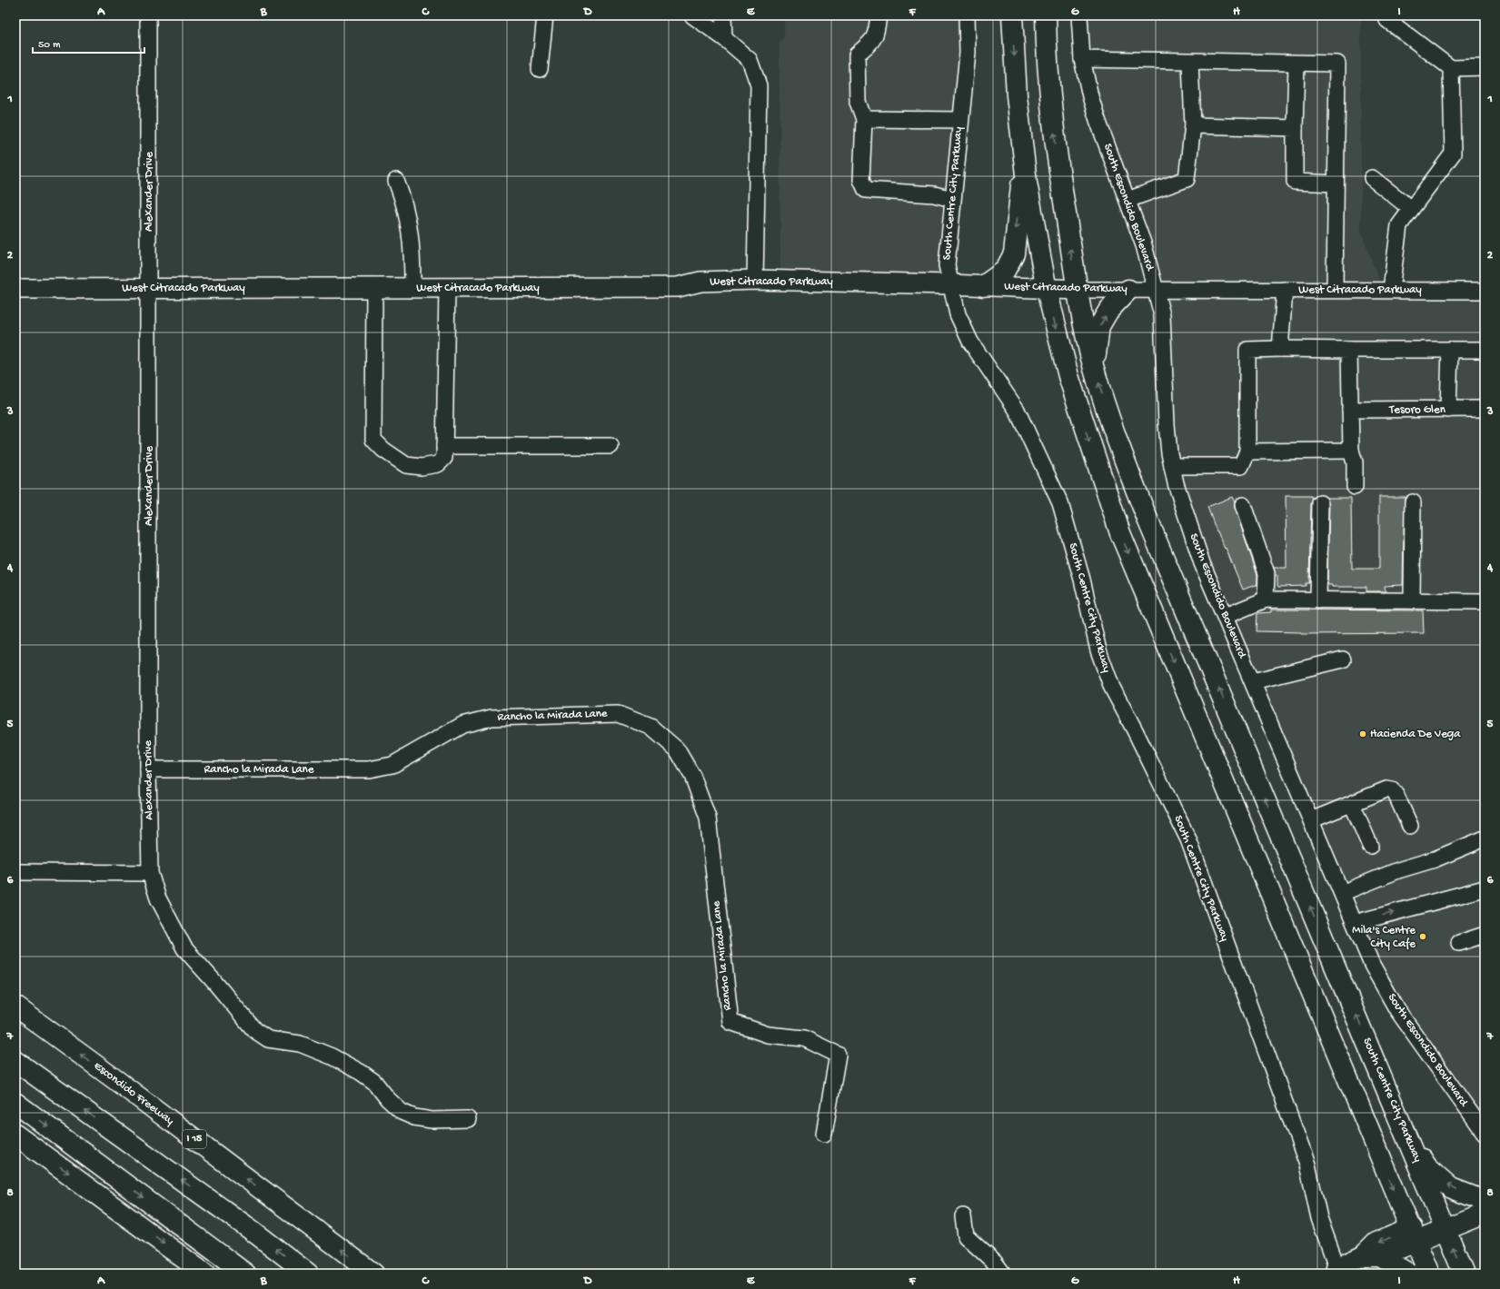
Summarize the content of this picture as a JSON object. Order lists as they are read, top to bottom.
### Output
{
  "streets": {
    "highway": ["South Centre City Parkway", "Escondido Freeway", "I 15"],
    "main road": ["West Citracado Parkway"],
    "street": [
      "Alexander Drive",
      "South Escondido Boulevard",
      "Tesoro Glen",
      "Rancho la Mirada Lane"
    ]
  },
  "crossings": [
    ["Alexander Drive", "West Citracado Parkway"],
    ["Alexander Drive", "Rancho la Mirada Lane"],
    ["South Centre City Parkway", "West Citracado Parkway"],
    ["South Escondido Boulevard", "West Citracado Parkway"]
  ],
  "places": ["Hacienda De Vega", "Mila's Centre City Cafe"],
  "scale_bar": "50 m",
  "grid": {
    "columns": [
      "A",
      "B",
      "C",
      "D",
      "E",
      "F",
      "G",
      "H",
      "I"
    ],
    "rows": [
      "1",
      "2",
      "3",
      "4",
      "5",
      "6",
      "7",
      "8"
    ]
  }
}
